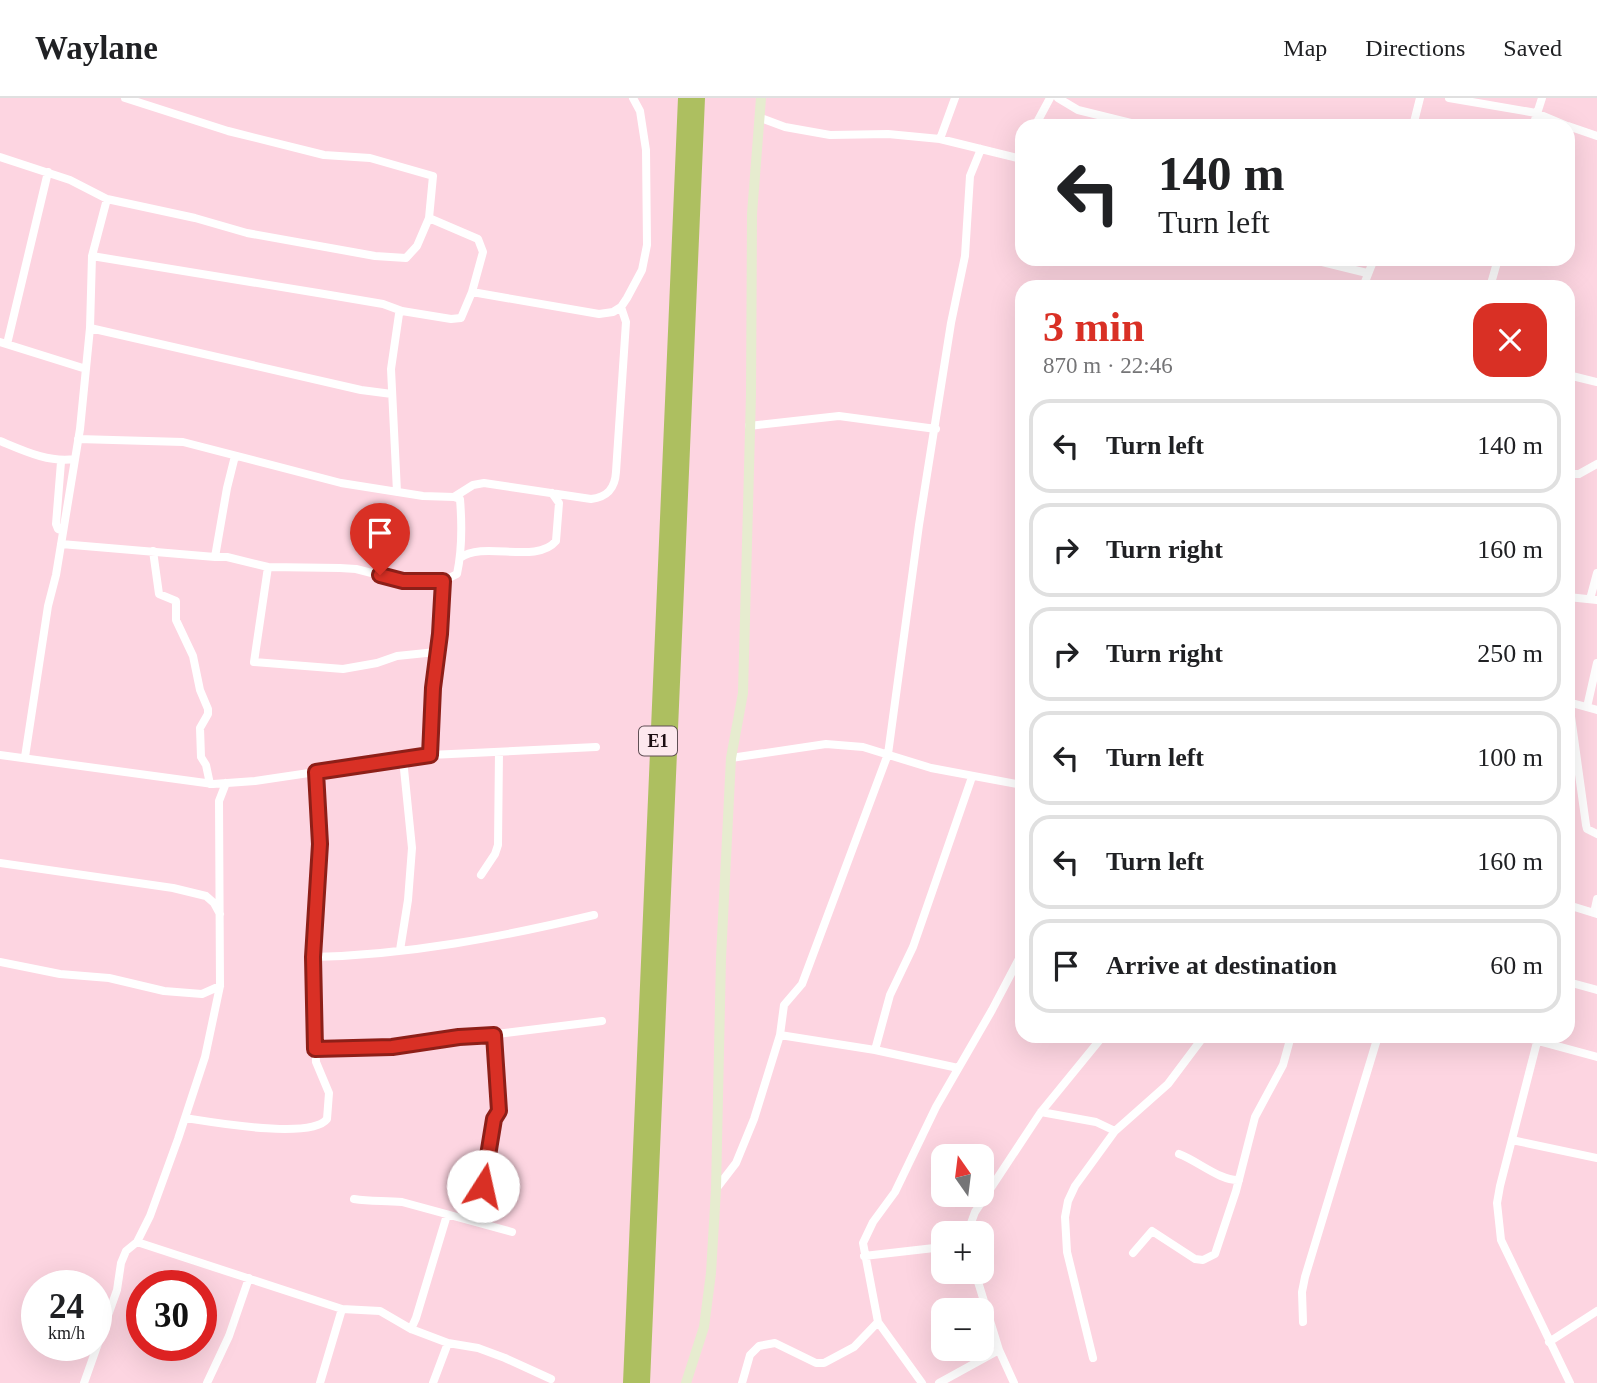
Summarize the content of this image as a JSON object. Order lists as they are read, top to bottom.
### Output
{
  "streets": {
    "highway": ["E1"]
  },
  "north": "top",
  "page": {
    "header": "Waylane",
    "nav": ["Map", "Directions", "Saved"],
    "turn": ["140 m", "Turn left"],
    "heading": ["3 min", "870 m · 22:46"],
    "list": [
      {
        "name": "Turn left",
        "value": "140 m"
      },
      {
        "name": "Turn right",
        "value": "160 m"
      },
      {
        "name": "Turn right",
        "value": "250 m"
      },
      {
        "name": "Turn left",
        "value": "100 m"
      },
      {
        "name": "Turn left",
        "value": "160 m"
      },
      {
        "name": "Arrive at destination",
        "value": "60 m"
      }
    ],
    "map_buttons": ["+", "−"],
    "speed": "24 km/h",
    "limit": "30"
  }
}
